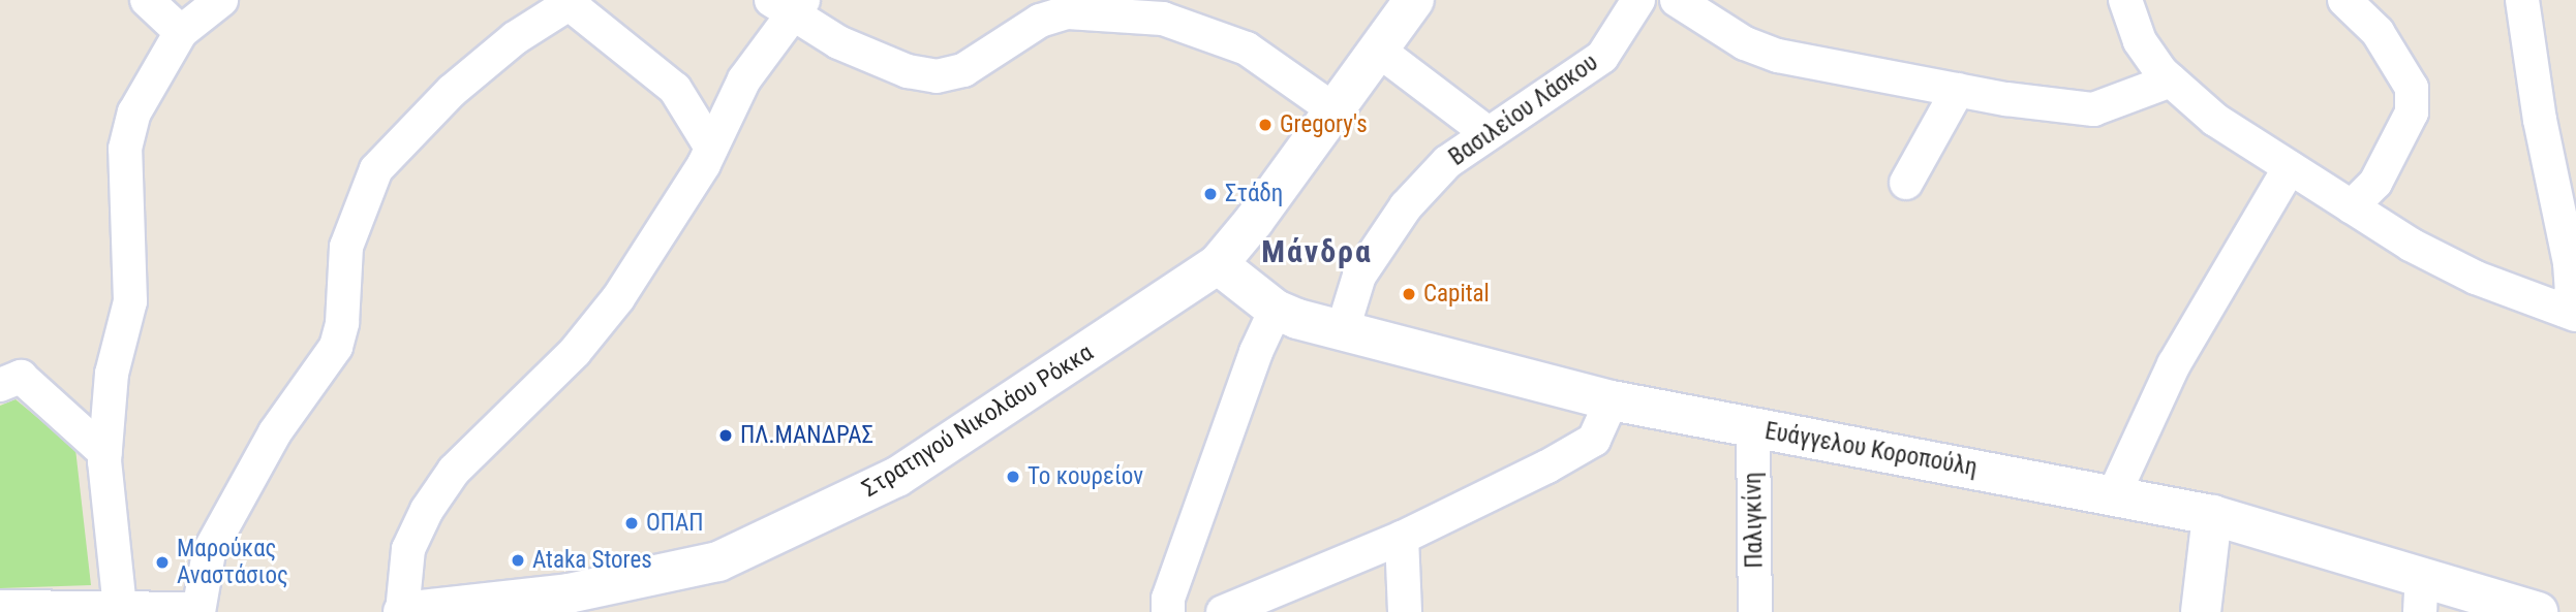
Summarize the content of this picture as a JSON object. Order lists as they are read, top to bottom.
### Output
{
  "streets": {
    "street": [
      "Βασιλείου Λάσκου",
      "Στρατηγού Νικολάου Ρόκκα",
      "Ευάγγελου Κοροπούλη",
      "Παλιγκίνη"
    ]
  },
  "crossings": [
    ["Βασιλείου Λάσκου", "Ευάγγελου Κοροπούλη"],
    ["Στρατηγού Νικολάου Ρόκκα", "Ευάγγελου Κοροπούλη"],
    ["Ευάγγελου Κοροπούλη", "Παλιγκίνη"]
  ],
  "districts": ["Μάνδρα"],
  "places": [
    "Gregory's",
    "Στάδη",
    "Capital",
    "ΠΛ.ΜΑΝΔΡΑΣ",
    "Το κουρείον",
    "ΟΠΑΠ",
    "Ataka Stores",
    "Μαρούκας Αναστάσιος"
  ]
}
